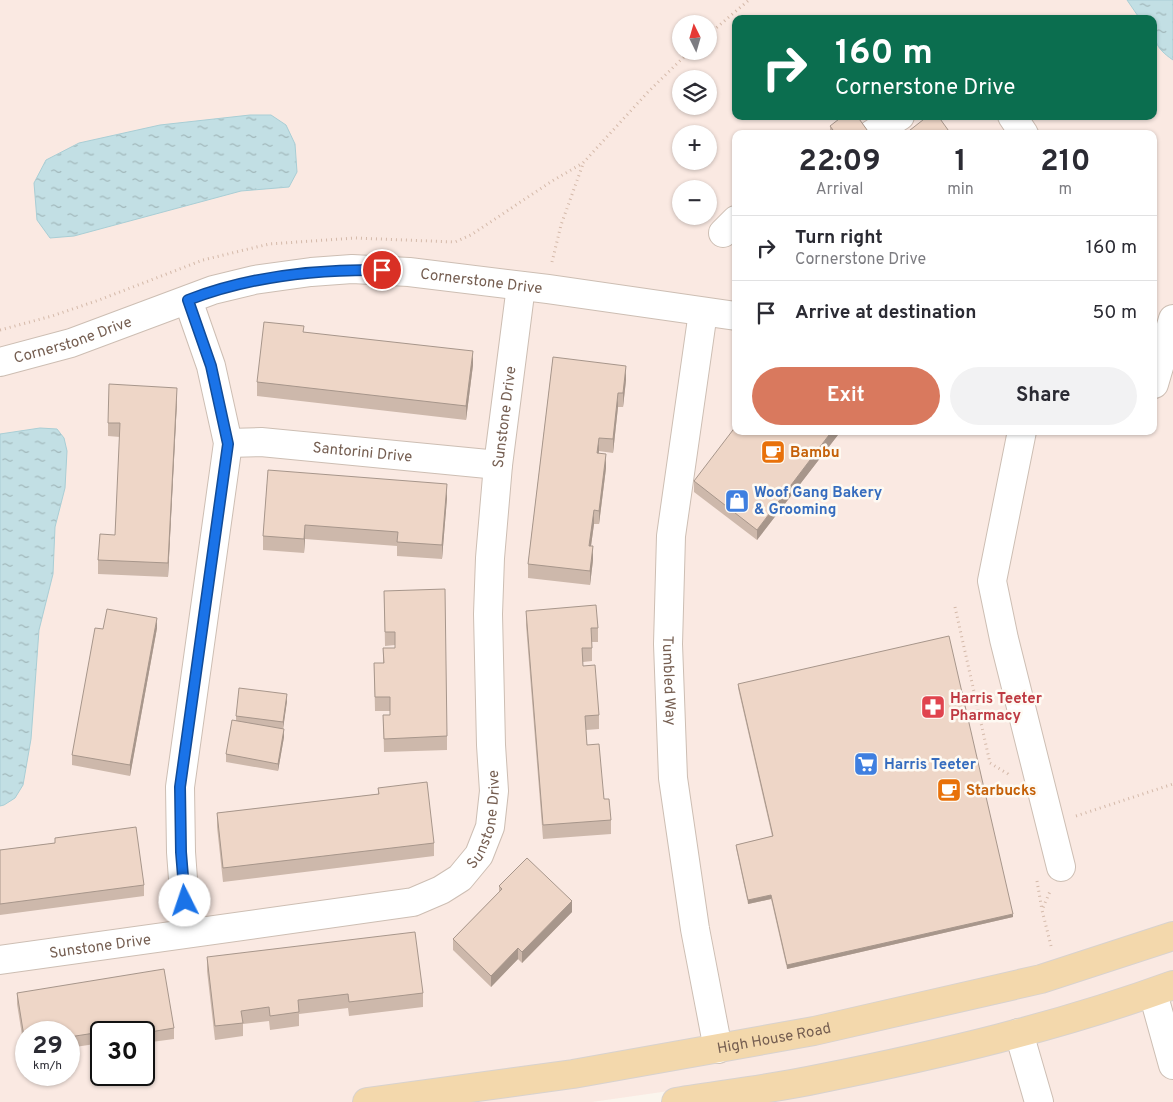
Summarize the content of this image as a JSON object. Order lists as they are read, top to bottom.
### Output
{
  "streets": {
    "main road": ["High House Road"],
    "street": [
      "Cornerstone Drive",
      "Sunstone Drive",
      "Santorini Drive",
      "Tumbled Way"
    ]
  },
  "crossings": [
    ["Cornerstone Drive", "Sunstone Drive"],
    ["Cornerstone Drive", "Tumbled Way"],
    ["Sunstone Drive", "Santorini Drive"],
    ["Tumbled Way", "High House Road"]
  ],
  "places": {
    "cafe": ["Bambu", "Starbucks"],
    "shop": ["Woof Gang Bakery & Grooming"],
    "pharmacy": ["Harris Teeter Pharmacy"],
    "supermarket": ["Harris Teeter"]
  },
  "north": "top",
  "page": {
    "map_buttons": ["+", "−"],
    "turn": ["160 m", "Cornerstone Drive"],
    "eta": [
      "22:09",
      "Arrival",
      "1",
      "min",
      "210",
      "m"
    ],
    "list": [
      {
        "name": "Turn right",
        "note": "Cornerstone Drive",
        "value": "160 m"
      },
      {
        "name": "Arrive at destination",
        "value": "50 m"
      }
    ],
    "buttons": ["Exit", "Share"],
    "speed": "29 km/h",
    "limit": "30"
  }
}
